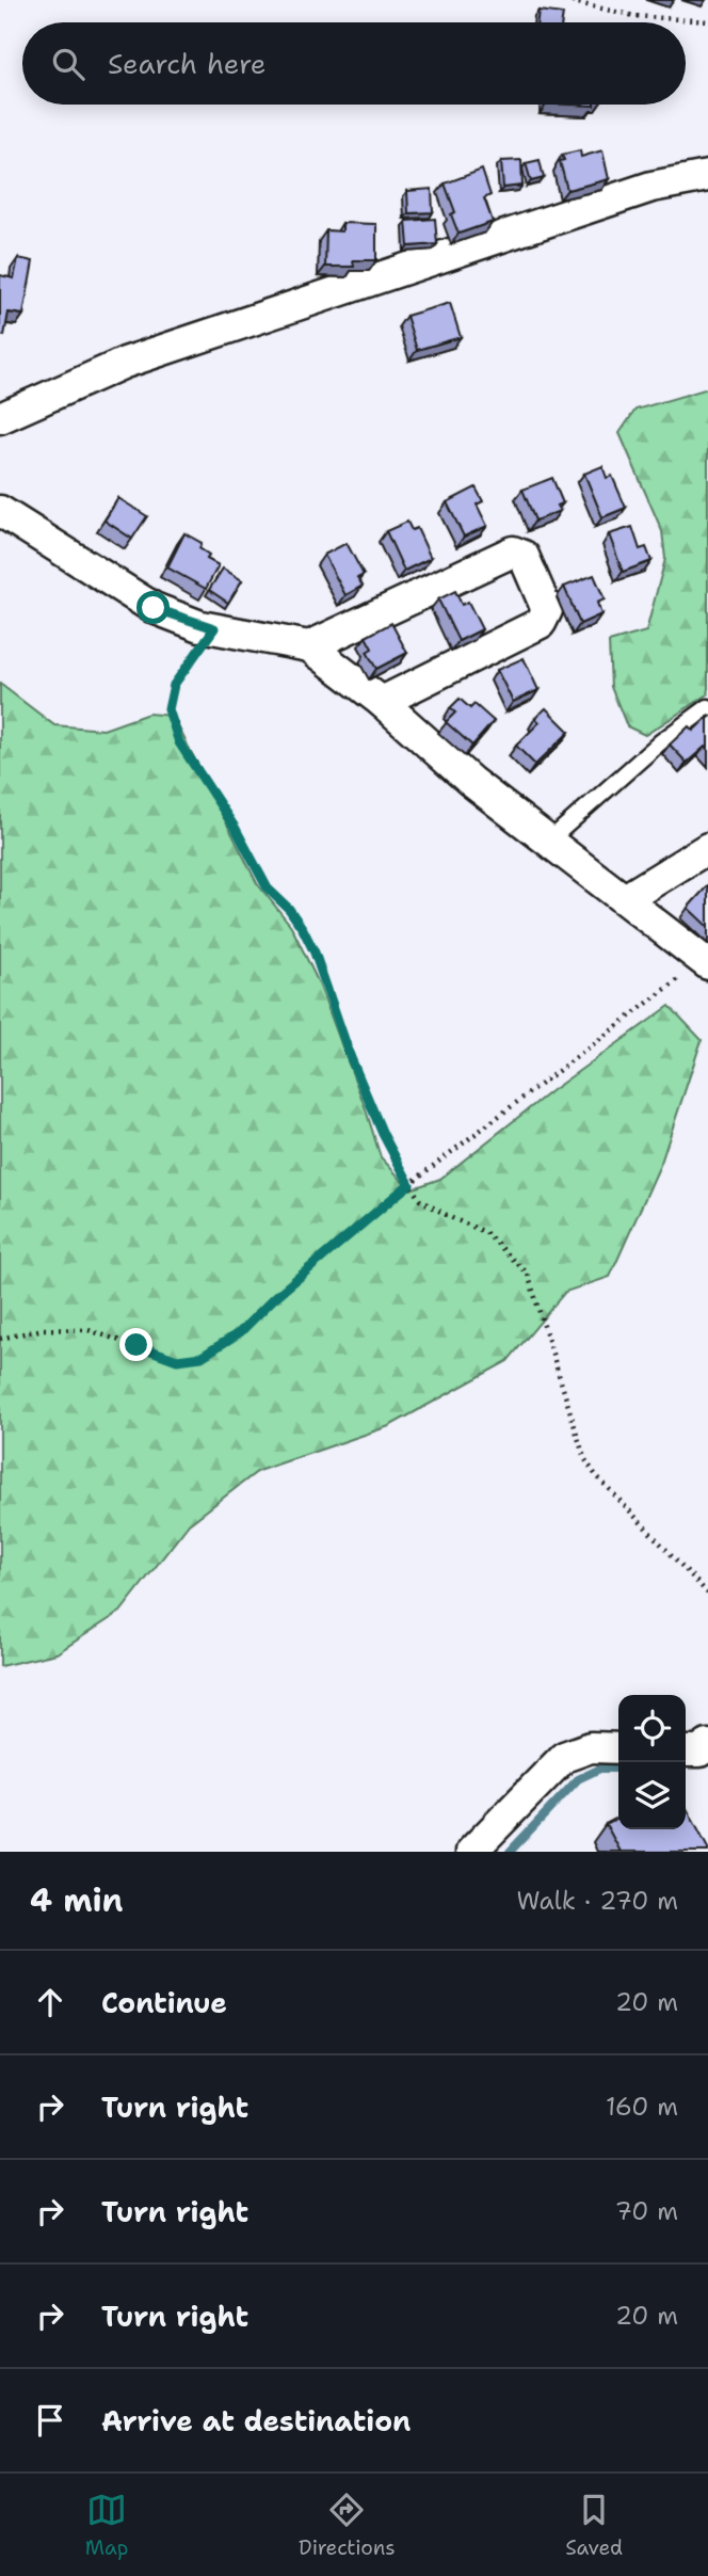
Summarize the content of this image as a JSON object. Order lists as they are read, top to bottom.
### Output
{
  "page": {
    "search": "Search here",
    "heading": ["4 min", "Walk · 270 m"],
    "list": [
      ["Continue", "20 m"],
      ["Turn right", "160 m"],
      ["Turn right", "70 m"],
      ["Turn right", "20 m"],
      "Arrive at destination"
    ],
    "nav": ["Map", "Directions", "Saved"]
  }
}
